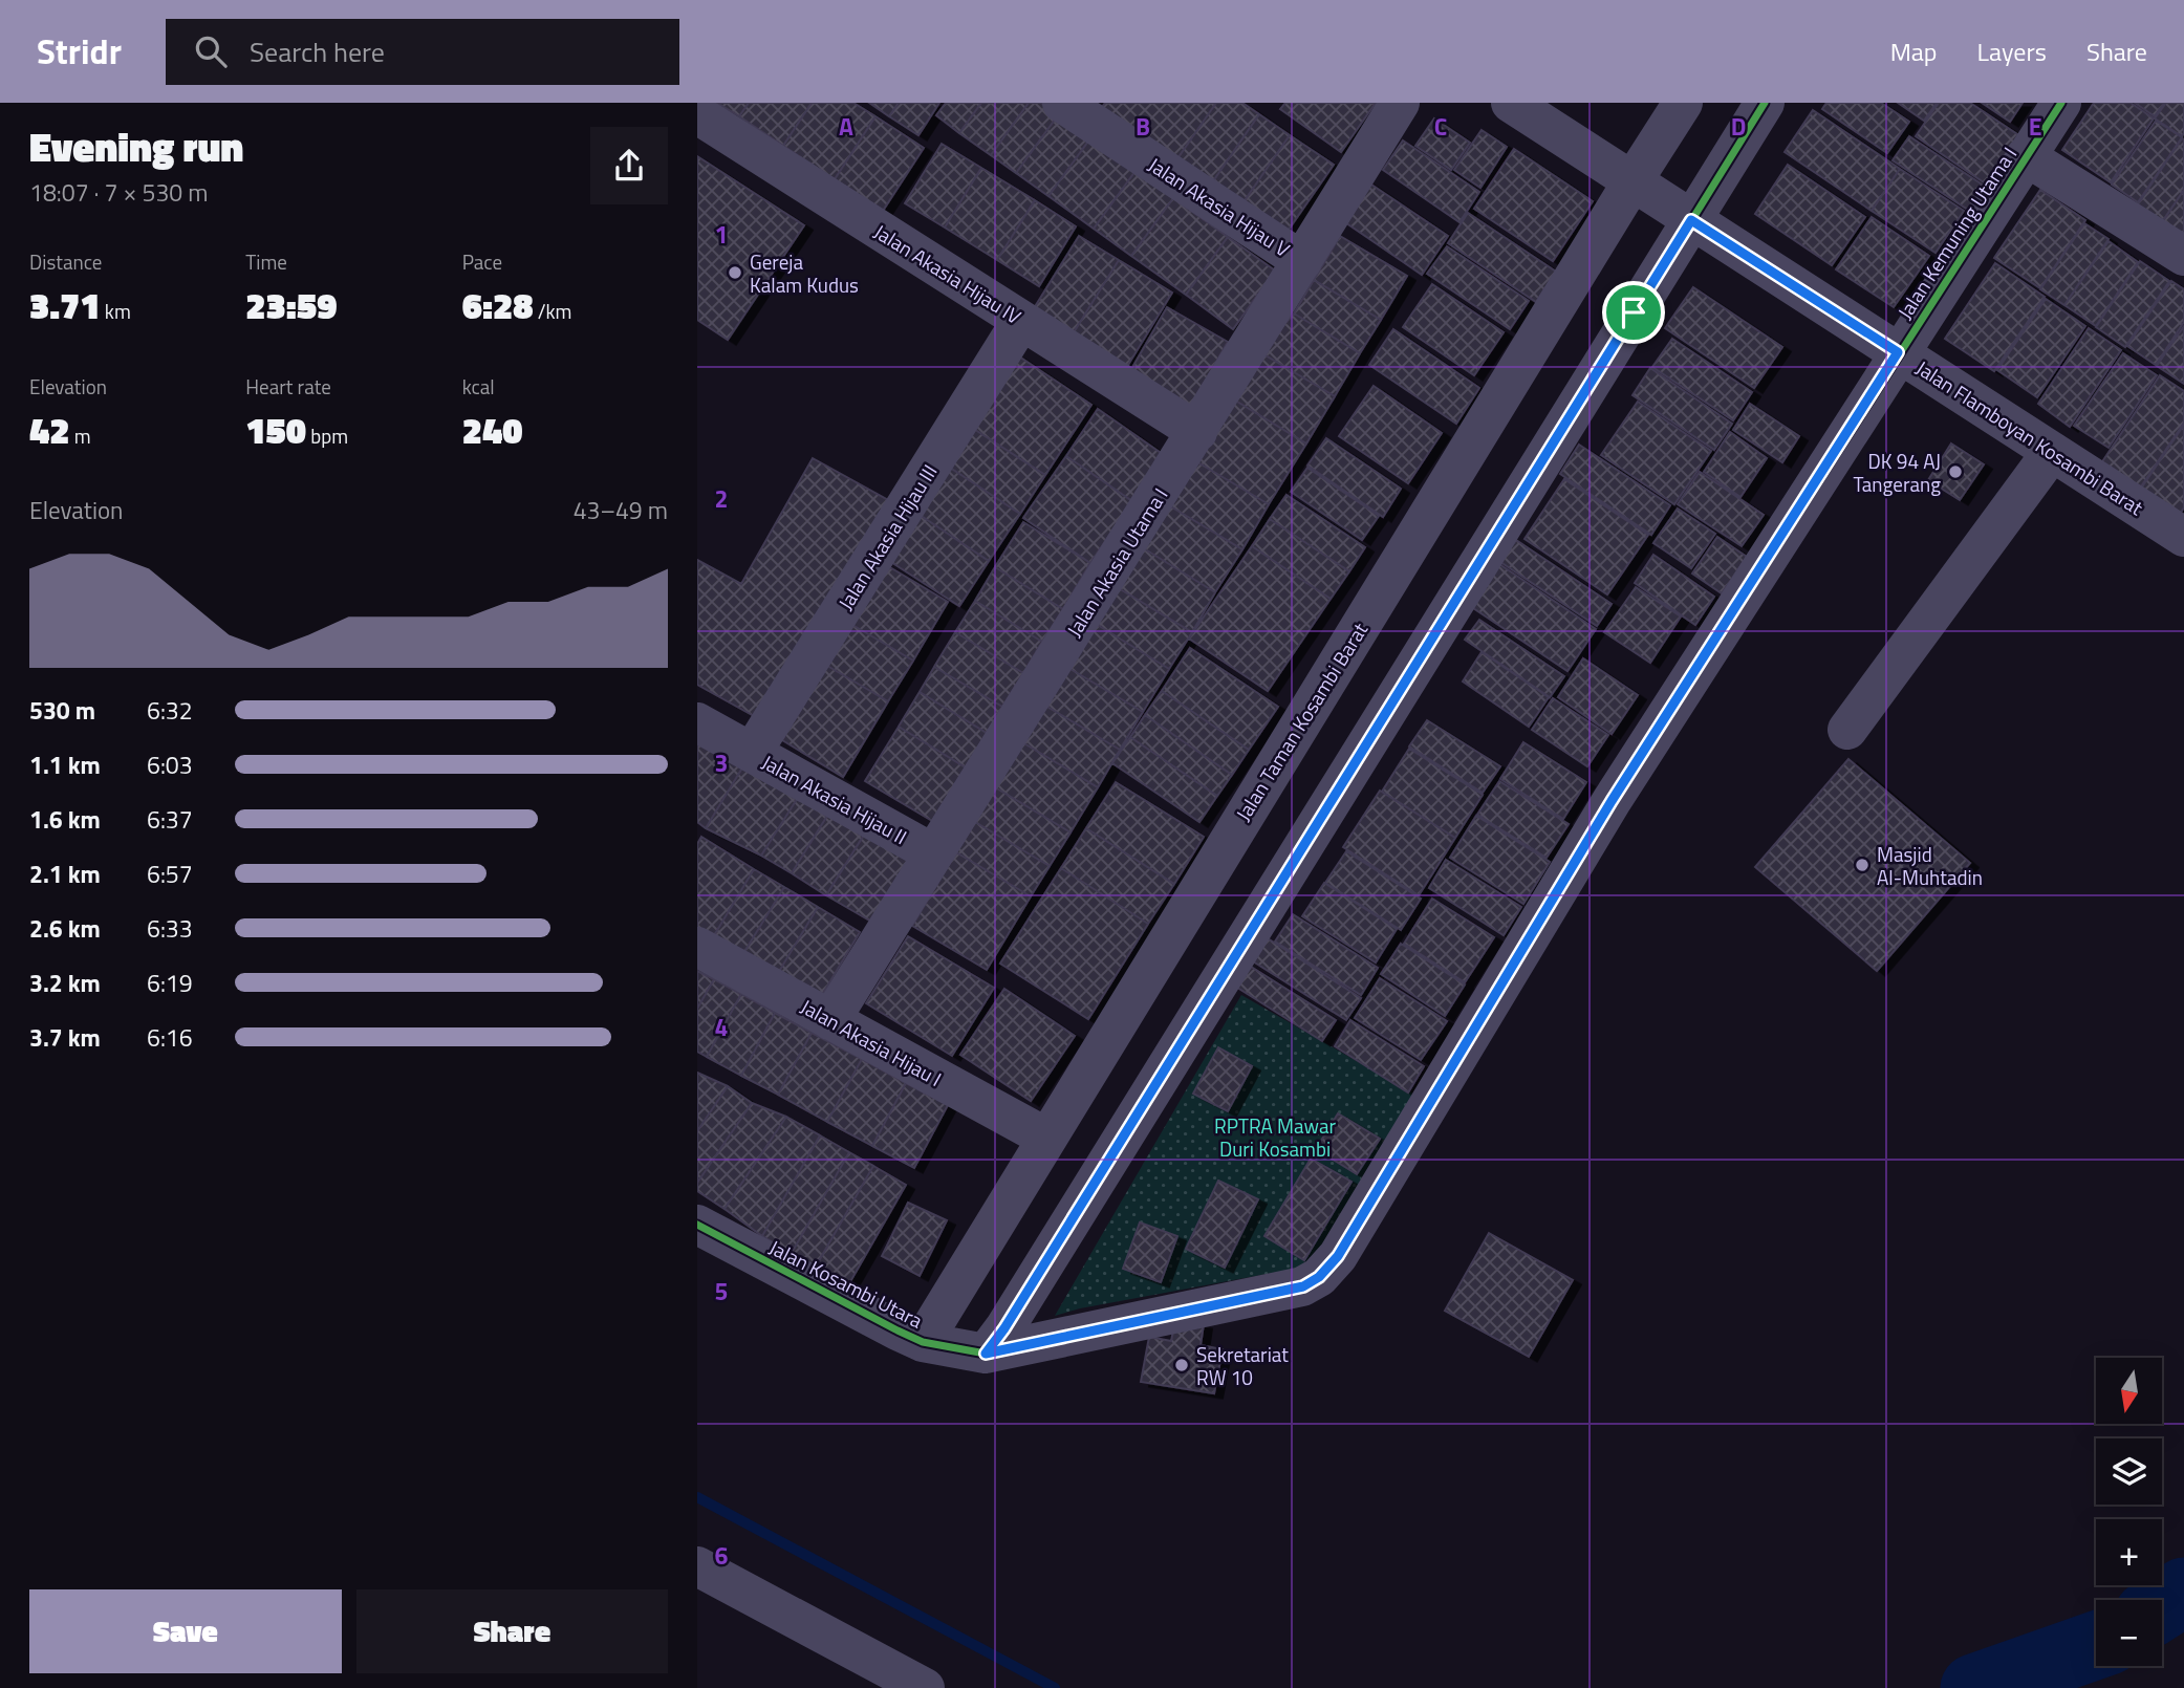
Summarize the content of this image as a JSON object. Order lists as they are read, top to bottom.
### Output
{
  "streets": {
    "street": [
      "Jalan Akasia Hijau V",
      "Jalan Kemuning Utama I",
      "Jalan Akasia Hijau IV",
      "Jalan Flamboyan Kosambi Barat",
      "Jalan Akasia Hijau III",
      "Jalan Akasia Utama I",
      "Jalan Taman Kosambi Barat",
      "Jalan Akasia Hijau II",
      "Jalan Akasia Hijau I",
      "Jalan Kosambi Utara"
    ]
  },
  "crossings": [
    ["Jalan Akasia Hijau V", "Jalan Akasia Utama I"],
    ["Jalan Kemuning Utama I", "Jalan Flamboyan Kosambi Barat"],
    ["Jalan Kemuning Utama I", "Jalan Kosambi Utara"],
    ["Jalan Akasia Hijau IV", "Jalan Akasia Hijau III"],
    ["Jalan Akasia Hijau IV", "Jalan Akasia Utama I"],
    ["Jalan Flamboyan Kosambi Barat", "Jalan Taman Kosambi Barat"],
    ["Jalan Akasia Hijau III", "Jalan Akasia Hijau II"],
    ["Jalan Akasia Utama I", "Jalan Akasia Hijau II"],
    ["Jalan Akasia Utama I", "Jalan Akasia Hijau I"],
    ["Jalan Taman Kosambi Barat", "Jalan Akasia Hijau I"],
    ["Jalan Taman Kosambi Barat", "Jalan Kosambi Utara"]
  ],
  "parks": ["RPTRA Mawar Duri Kosambi"],
  "places": [
    "Gereja Kalam Kudus",
    "DK 94 AJ Tangerang",
    "Masjid Al-Muhtadin",
    "Sekretariat RW 10"
  ],
  "north": "bottom",
  "page": {
    "header": "Stridr",
    "search": "Search here",
    "nav": ["Map", "Layers", "Share"],
    "heading": ["Evening run", "18:07 · 7 × 530 m"],
    "stats": [
      ["Distance", "3.71 km"],
      ["Time", "23:59"],
      ["Pace", "6:28 /km"],
      ["Elevation", "42 m"],
      ["Heart rate", "150 bpm"],
      ["kcal", "240"]
    ],
    "chart": ["Elevation", "43–49 m"],
    "list": [
      {
        "name": "530 m",
        "note": "6:32"
      },
      {
        "name": "1.1 km",
        "note": "6:03"
      },
      {
        "name": "1.6 km",
        "note": "6:37"
      },
      {
        "name": "2.1 km",
        "note": "6:57"
      },
      {
        "name": "2.6 km",
        "note": "6:33"
      },
      {
        "name": "3.2 km",
        "note": "6:19"
      },
      {
        "name": "3.7 km",
        "note": "6:16"
      }
    ],
    "map_buttons": ["+", "−"],
    "buttons": ["Save", "Share"]
  },
  "grid": {
    "columns": [
      "A",
      "B",
      "C",
      "D",
      "E"
    ],
    "rows": [
      "1",
      "2",
      "3",
      "4",
      "5",
      "6"
    ]
  }
}
